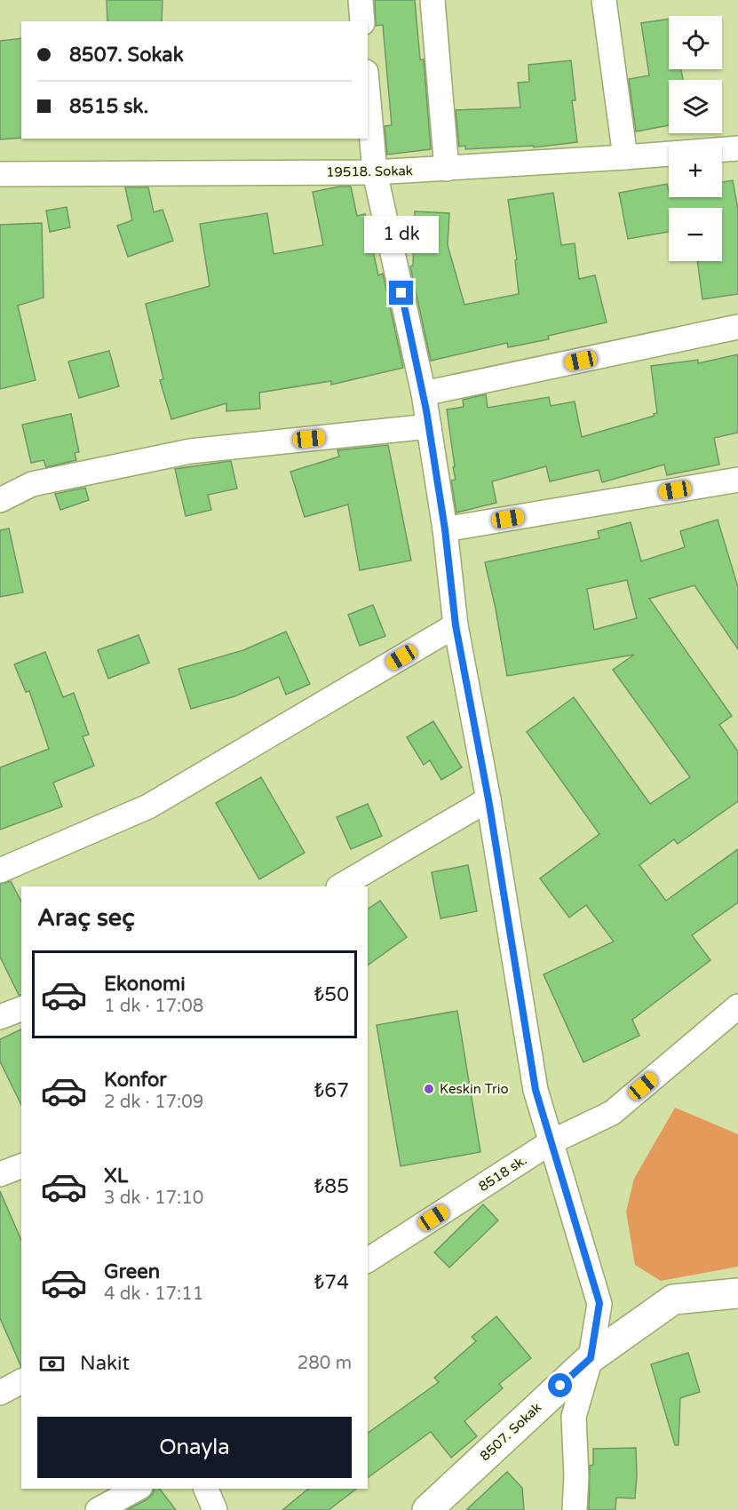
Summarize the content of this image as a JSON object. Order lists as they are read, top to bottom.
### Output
{
  "streets": {
    "street": ["19518. Sokak", "8518 sk.", "8507. Sokak"]
  },
  "places": ["Keskin Trio"],
  "page": {
    "map_buttons": ["+", "−"],
    "banner": ["8507. Sokak", "8515 sk."],
    "bubble": "1 dk",
    "heading": "Araç seç",
    "list": [
      {
        "name": "Ekonomi",
        "note": "1 dk · 17:08",
        "value": "₺50"
      },
      {
        "name": "Konfor",
        "note": "2 dk · 17:09",
        "value": "₺67"
      },
      {
        "name": "XL",
        "note": "3 dk · 17:10",
        "value": "₺85"
      },
      {
        "name": "Green",
        "note": "4 dk · 17:11",
        "value": "₺74"
      }
    ],
    "pay": ["Nakit", "280 m"],
    "buttons": "Onayla"
  }
}
